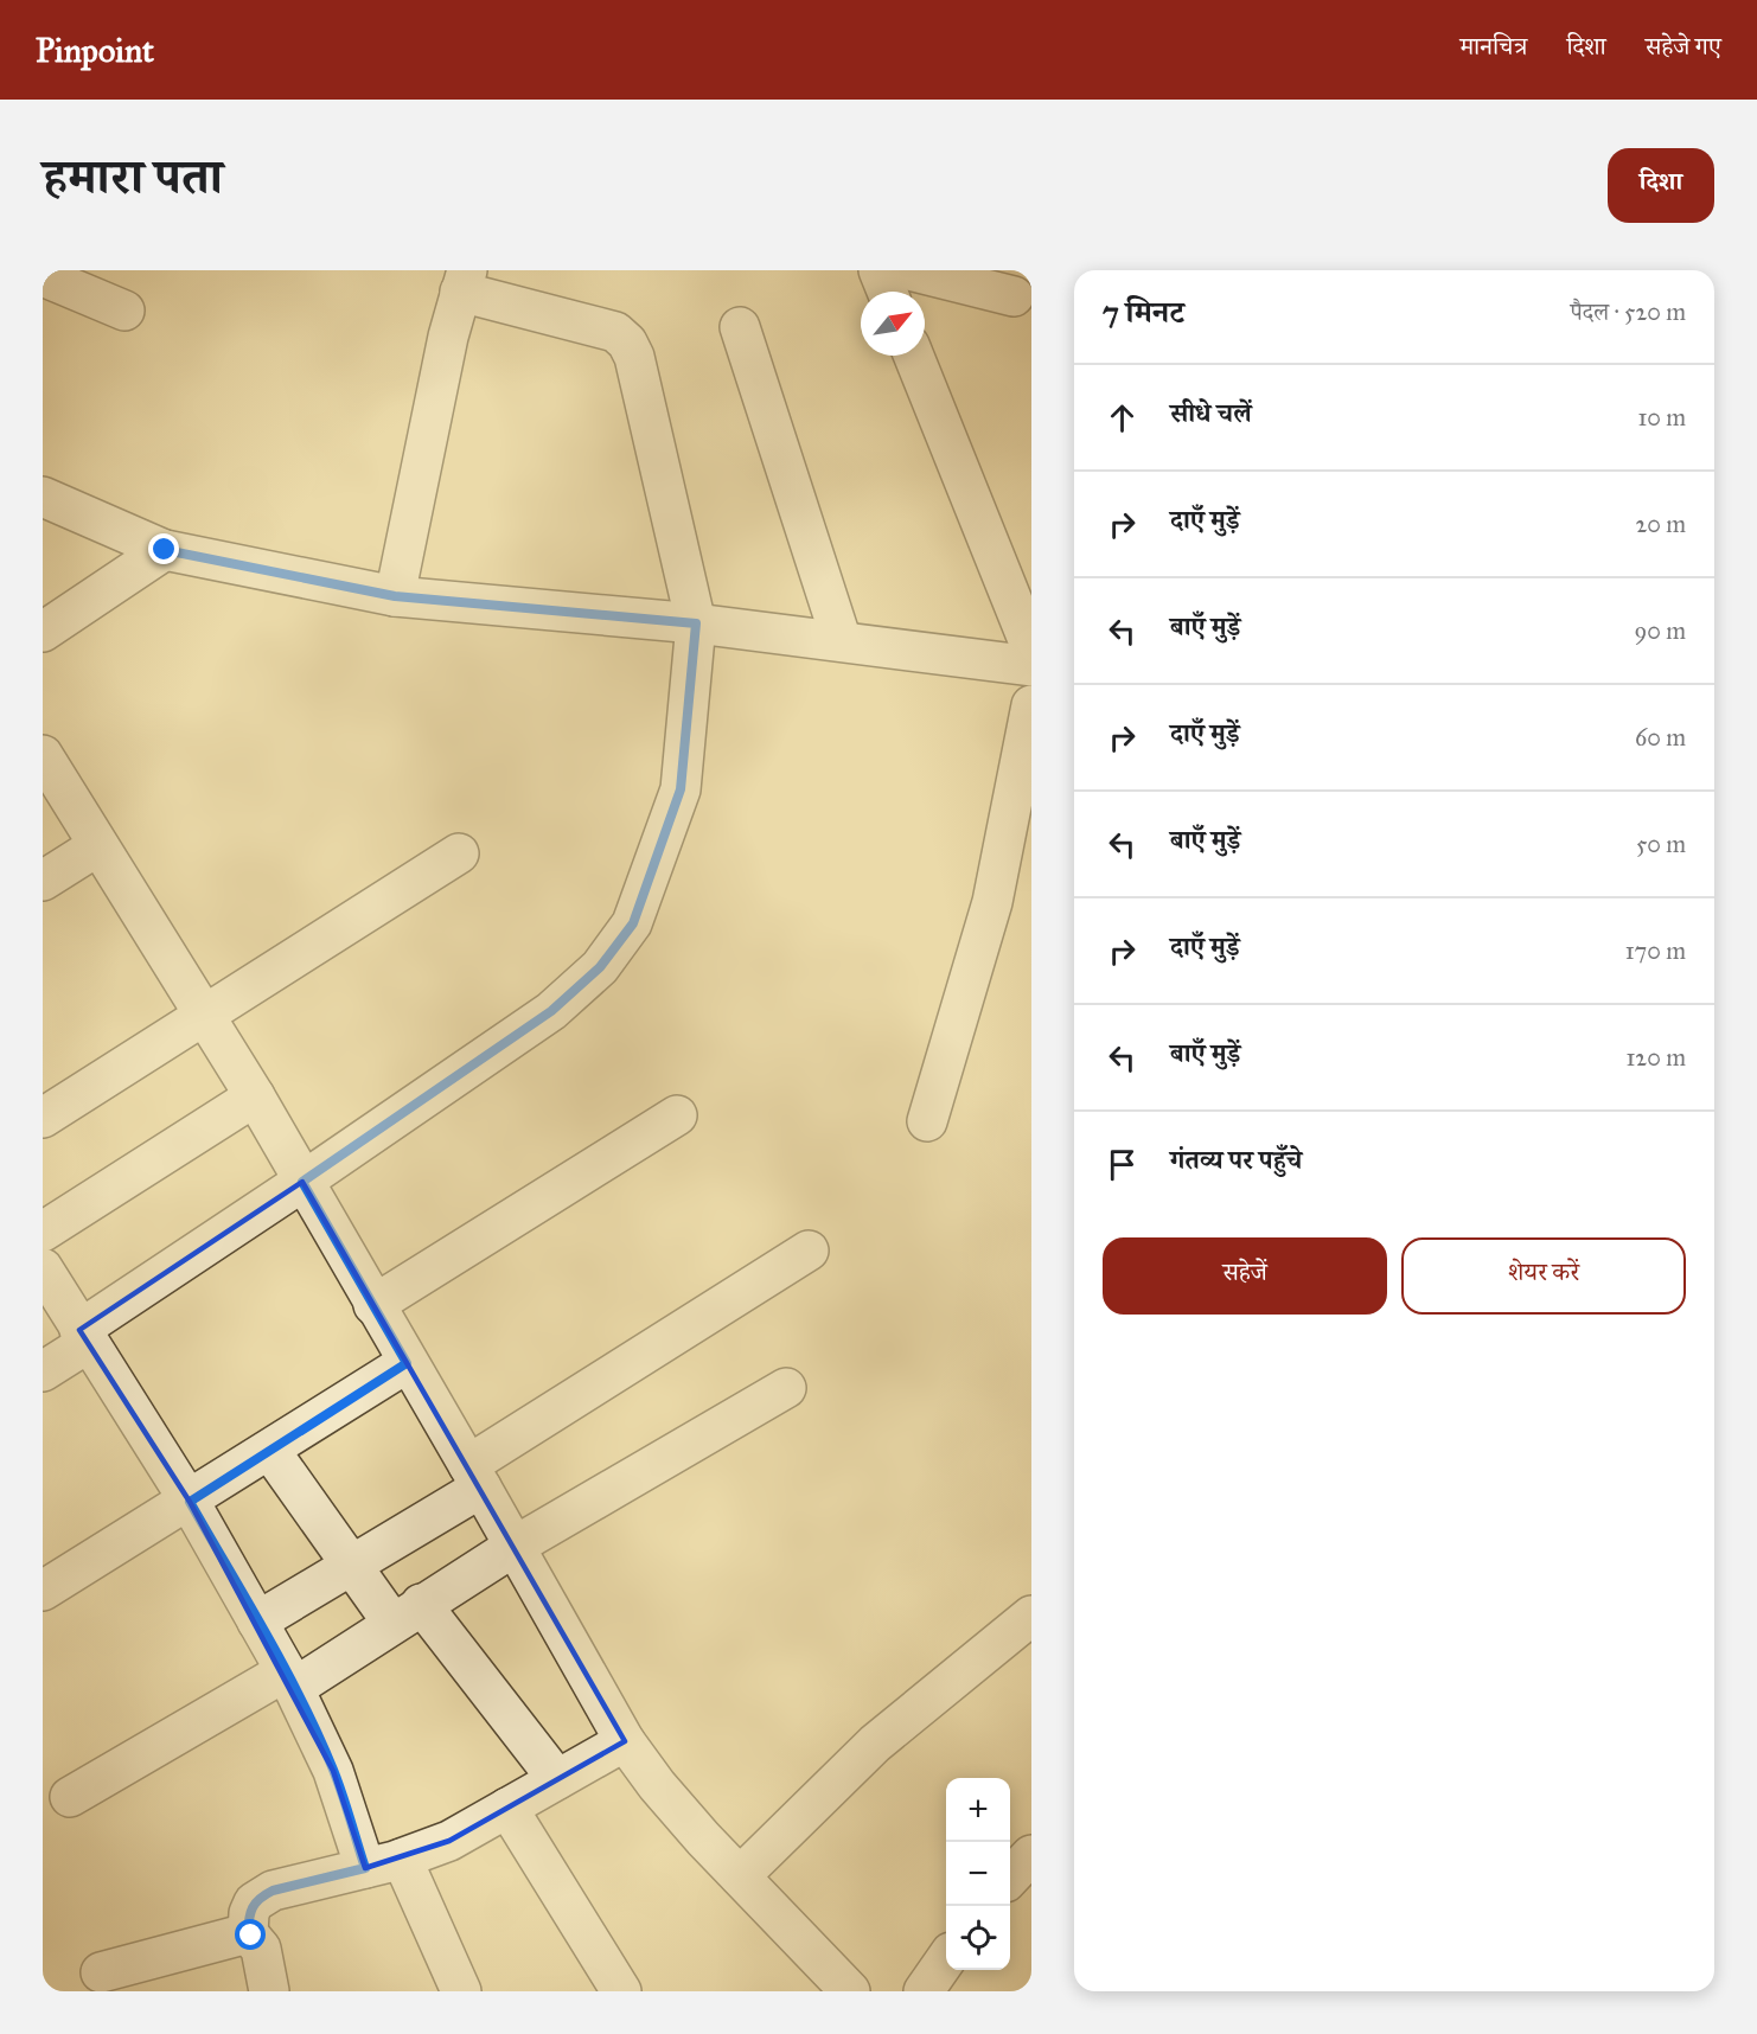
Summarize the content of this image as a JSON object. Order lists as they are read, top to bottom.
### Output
{
  "north": "top right",
  "page": {
    "header": "Pinpoint",
    "nav": ["मानचित्र", "दिशा", "सहेजे गए"],
    "title": "हमारा पता",
    "buttons": [
      "दिशा",
      ["सहेजें", "शेयर करें"]
    ],
    "heading": ["7 मिनट", "पैदल · 520 m"],
    "list": [
      ["सीधे चलें", "10 m"],
      ["दाएँ मुड़ें", "20 m"],
      ["बाएँ मुड़ें", "90 m"],
      ["दाएँ मुड़ें", "60 m"],
      ["बाएँ मुड़ें", "50 m"],
      ["दाएँ मुड़ें", "170 m"],
      ["बाएँ मुड़ें", "120 m"],
      "गंतव्य पर पहुँचे"
    ],
    "map_buttons": ["+", "−"]
  }
}
